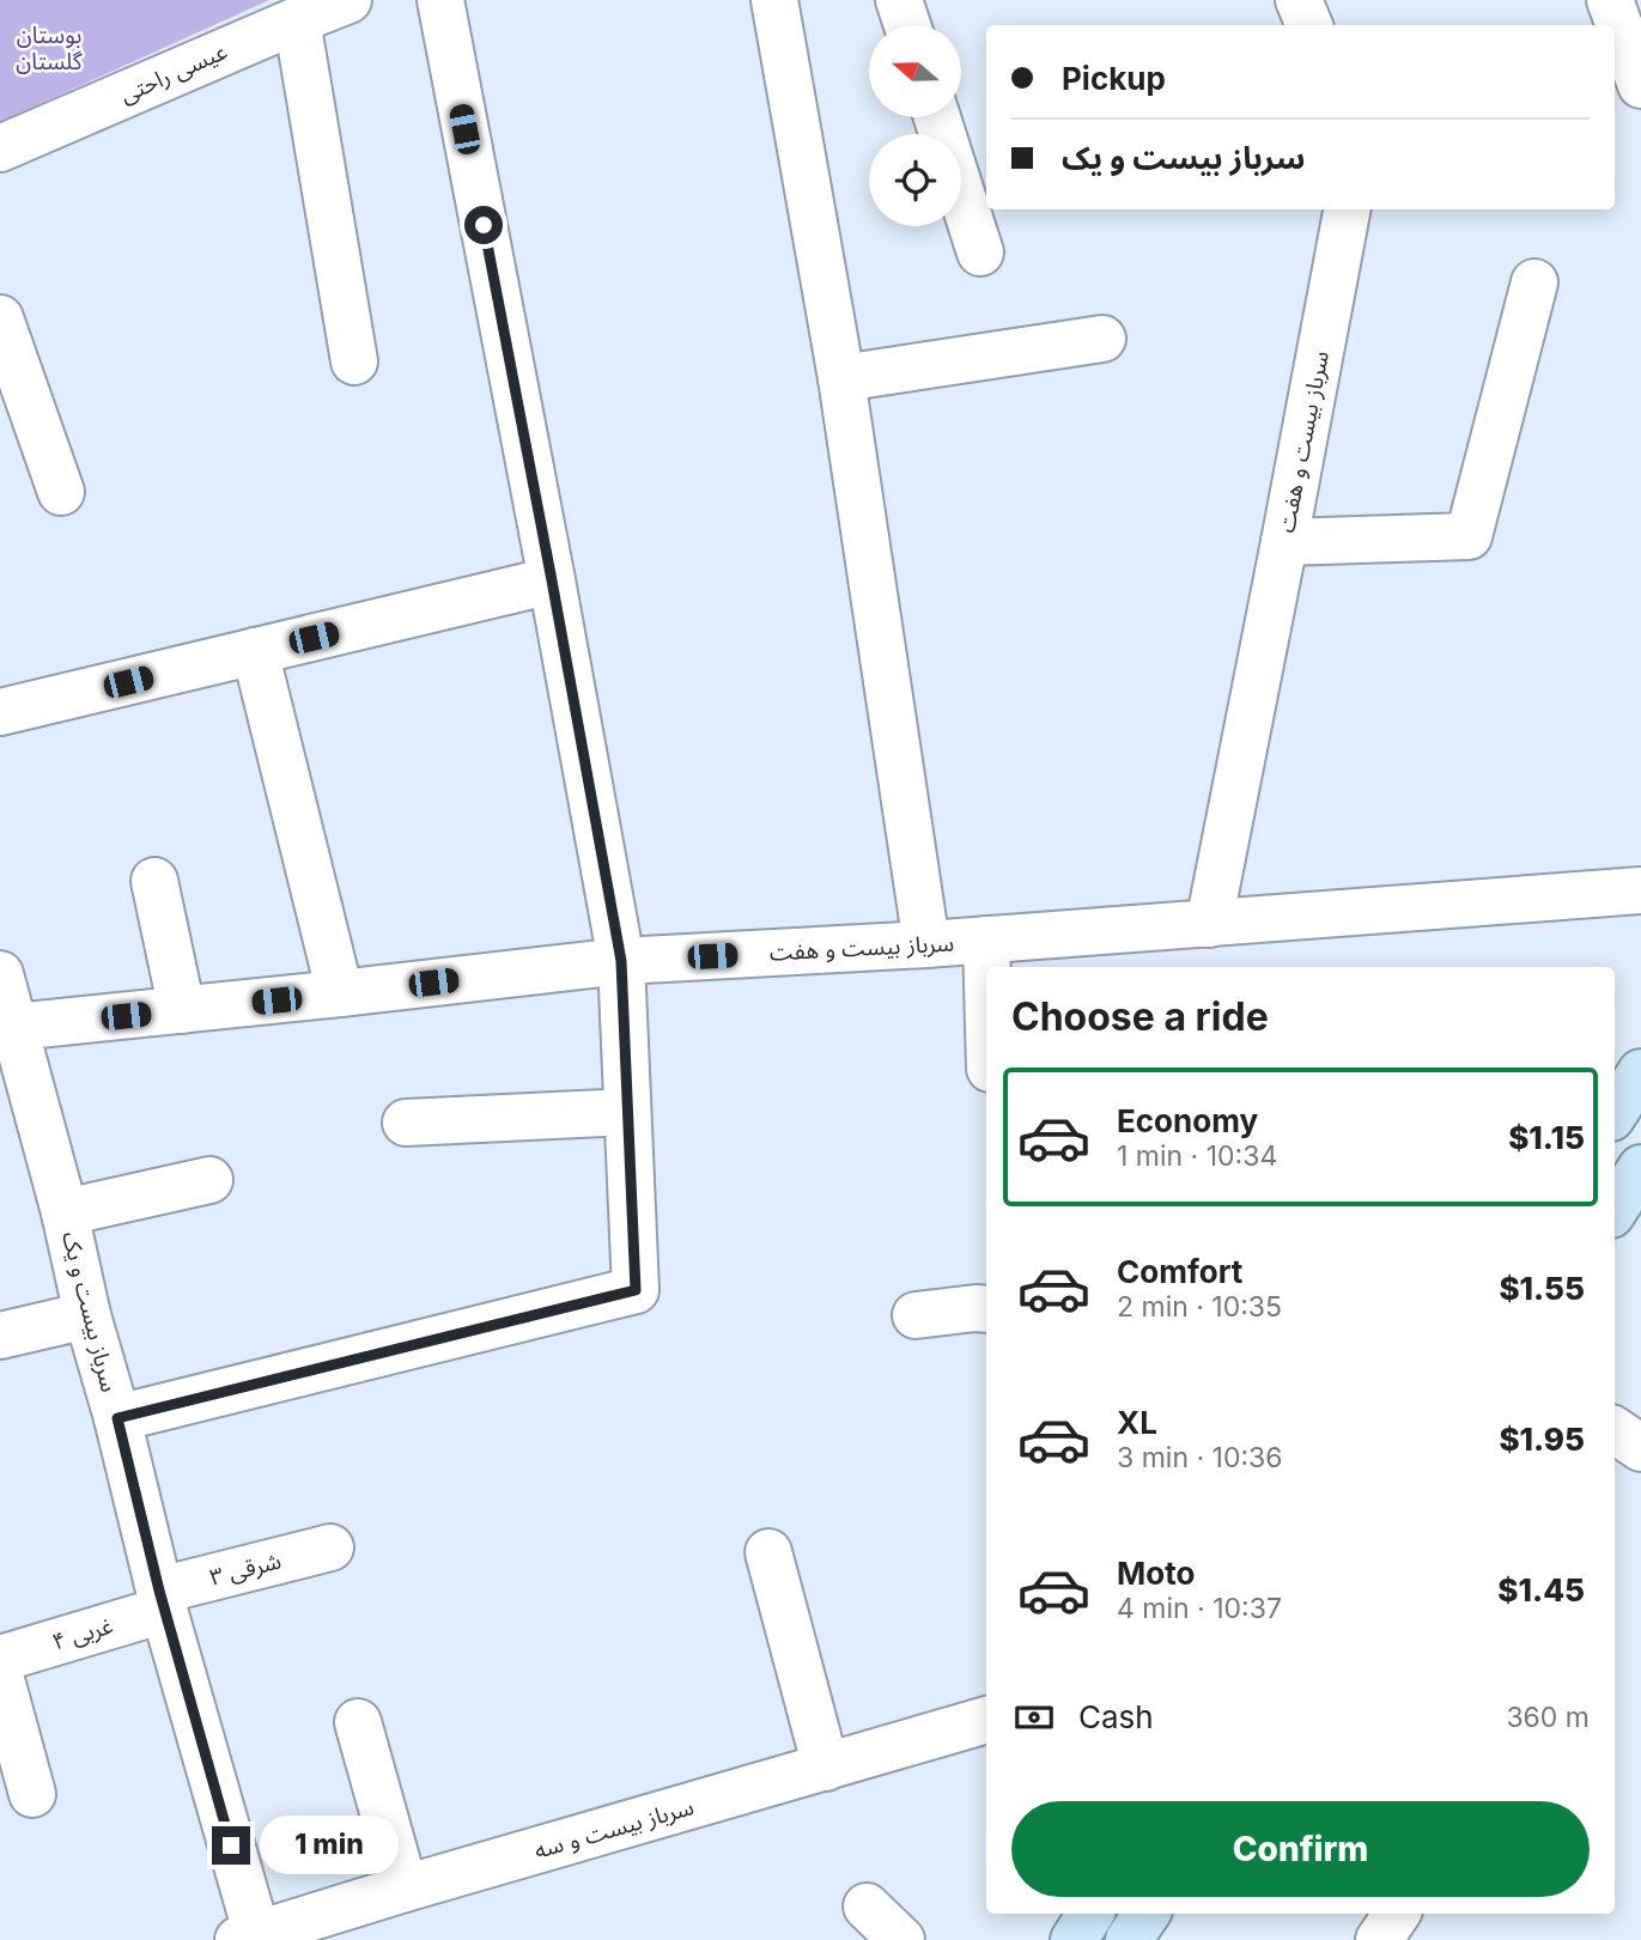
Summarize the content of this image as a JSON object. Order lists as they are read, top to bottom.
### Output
{
  "streets": {
    "street": [
      "عیسی راحتی",
      "سرباز بیست و هفت",
      "سرباز بیست و یک",
      "شرقی ۳",
      "غربی ۴",
      "سرباز بیست و سه"
    ]
  },
  "crossings": [
    ["سرباز بیست و هفت", "سرباز بیست و یک"],
    ["سرباز بیست و یک", "شرقی ۳"],
    ["سرباز بیست و یک", "غربی ۴"],
    ["سرباز بیست و یک", "سرباز بیست و سه"],
    ["شرقی ۳", "غربی ۴"]
  ],
  "parks": ["بوستان گلستان"],
  "north": "left",
  "page": {
    "banner": ["Pickup", "سرباز بیست و یک"],
    "heading": "Choose a ride",
    "list": [
      {
        "name": "Economy",
        "note": "1 min · 10:34",
        "value": "$1.15"
      },
      {
        "name": "Comfort",
        "note": "2 min · 10:35",
        "value": "$1.55"
      },
      {
        "name": "XL",
        "note": "3 min · 10:36",
        "value": "$1.95"
      },
      {
        "name": "Moto",
        "note": "4 min · 10:37",
        "value": "$1.45"
      }
    ],
    "pay": ["Cash", "360 m"],
    "buttons": "Confirm",
    "bubble": "1 min"
  }
}
